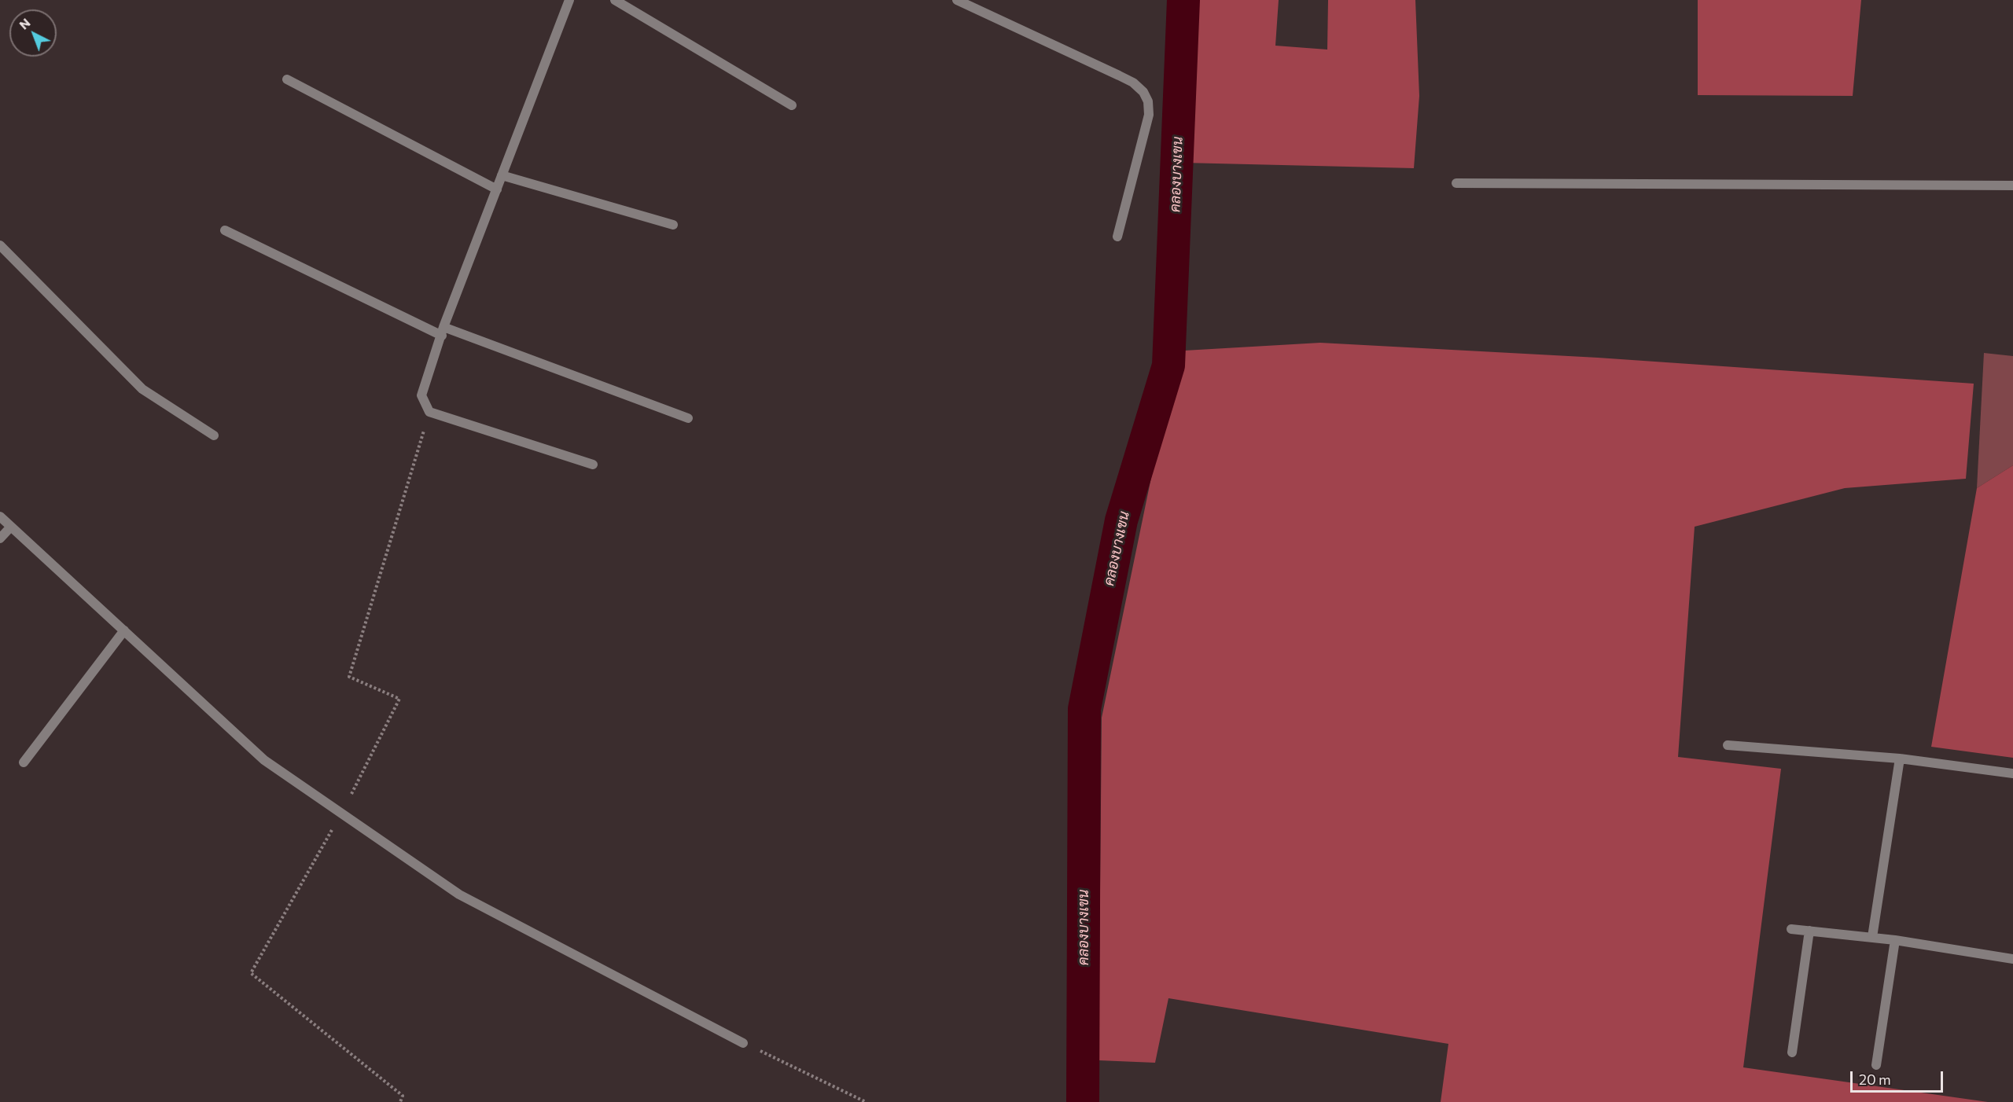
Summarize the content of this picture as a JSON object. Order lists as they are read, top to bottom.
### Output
{
  "water": ["คลองบางเขน"],
  "scale_bar": "20 m",
  "north": "top left"
}
